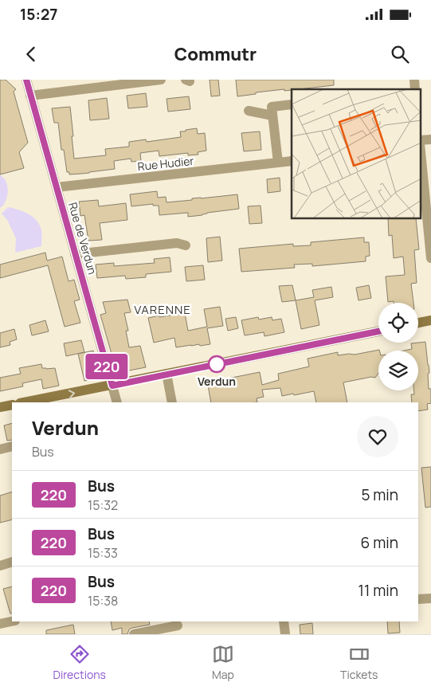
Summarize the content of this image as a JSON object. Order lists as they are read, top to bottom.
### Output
{
  "streets": {
    "street": ["Rue Hudier", "Rue de Verdun"]
  },
  "crossings": [
    ["Rue Hudier", "Rue de Verdun"]
  ],
  "districts": ["VARENNE"],
  "places": ["Verdun"],
  "lines": ["bus line 220"],
  "page": {
    "status": "15:27",
    "header": "Commutr",
    "on_map": "220",
    "heading": ["Verdun", "Bus"],
    "list": [
      {
        "mark": "220",
        "name": "Bus",
        "note": "15:32",
        "value": "5 min"
      },
      {
        "mark": "220",
        "name": "Bus",
        "note": "15:33",
        "value": "6 min"
      },
      {
        "mark": "220",
        "name": "Bus",
        "note": "15:38",
        "value": "11 min"
      }
    ],
    "tabs": ["Directions", "Map", "Tickets"]
  }
}
